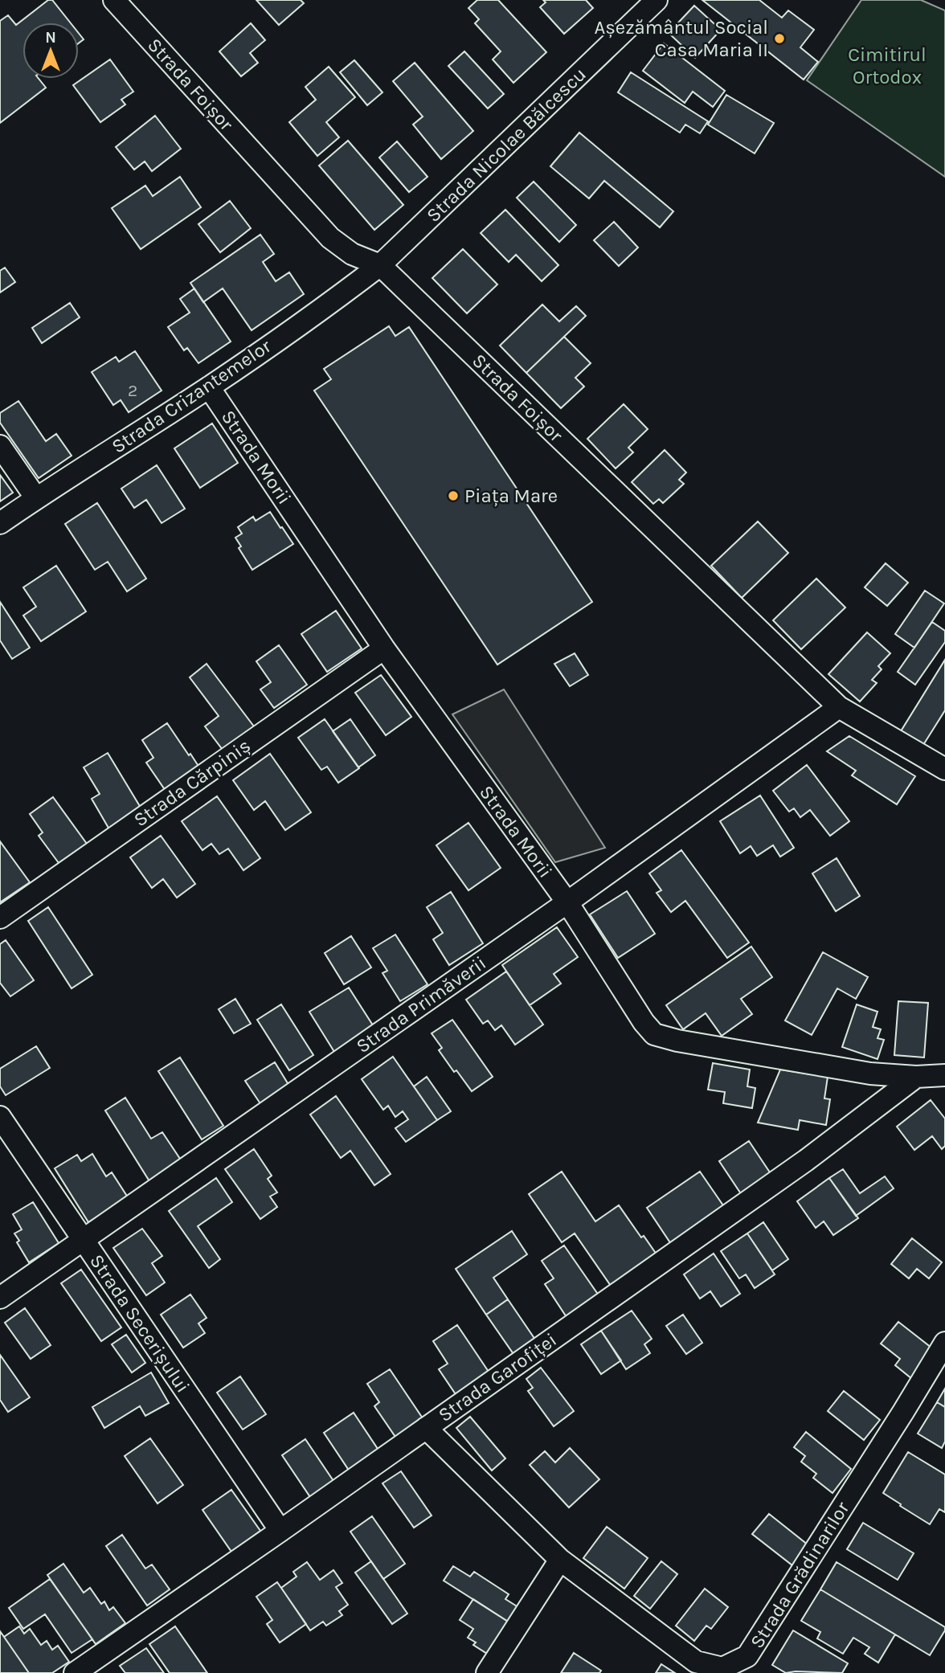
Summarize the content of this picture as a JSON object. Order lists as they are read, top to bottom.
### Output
{
  "streets": {
    "street": [
      "Strada Foișor",
      "Strada Nicolae Bălcescu",
      "Strada Crizantemelor",
      "Strada Morii",
      "Strada Cărpiniș",
      "Strada Primăverii",
      "Strada Secerișului",
      "Strada Garofiței",
      "Strada Grădinarilor"
    ]
  },
  "crossings": [
    ["Strada Foișor", "Strada Nicolae Bălcescu"],
    ["Strada Foișor", "Strada Crizantemelor"],
    ["Strada Foișor", "Strada Primăverii"],
    ["Strada Nicolae Bălcescu", "Strada Crizantemelor"],
    ["Strada Crizantemelor", "Strada Morii"],
    ["Strada Morii", "Strada Cărpiniș"],
    ["Strada Morii", "Strada Primăverii"],
    ["Strada Morii", "Strada Garofiței"],
    ["Strada Primăverii", "Strada Secerișului"],
    ["Strada Secerișului", "Strada Garofiței"],
    ["Strada Garofiței", "Strada Grădinarilor"]
  ],
  "parks": ["Cimitirul Ortodox"],
  "places": ["Așezământul Social Casa Maria II", "Piața Mare"],
  "house_numbers": ["2"],
  "north": "top"
}
